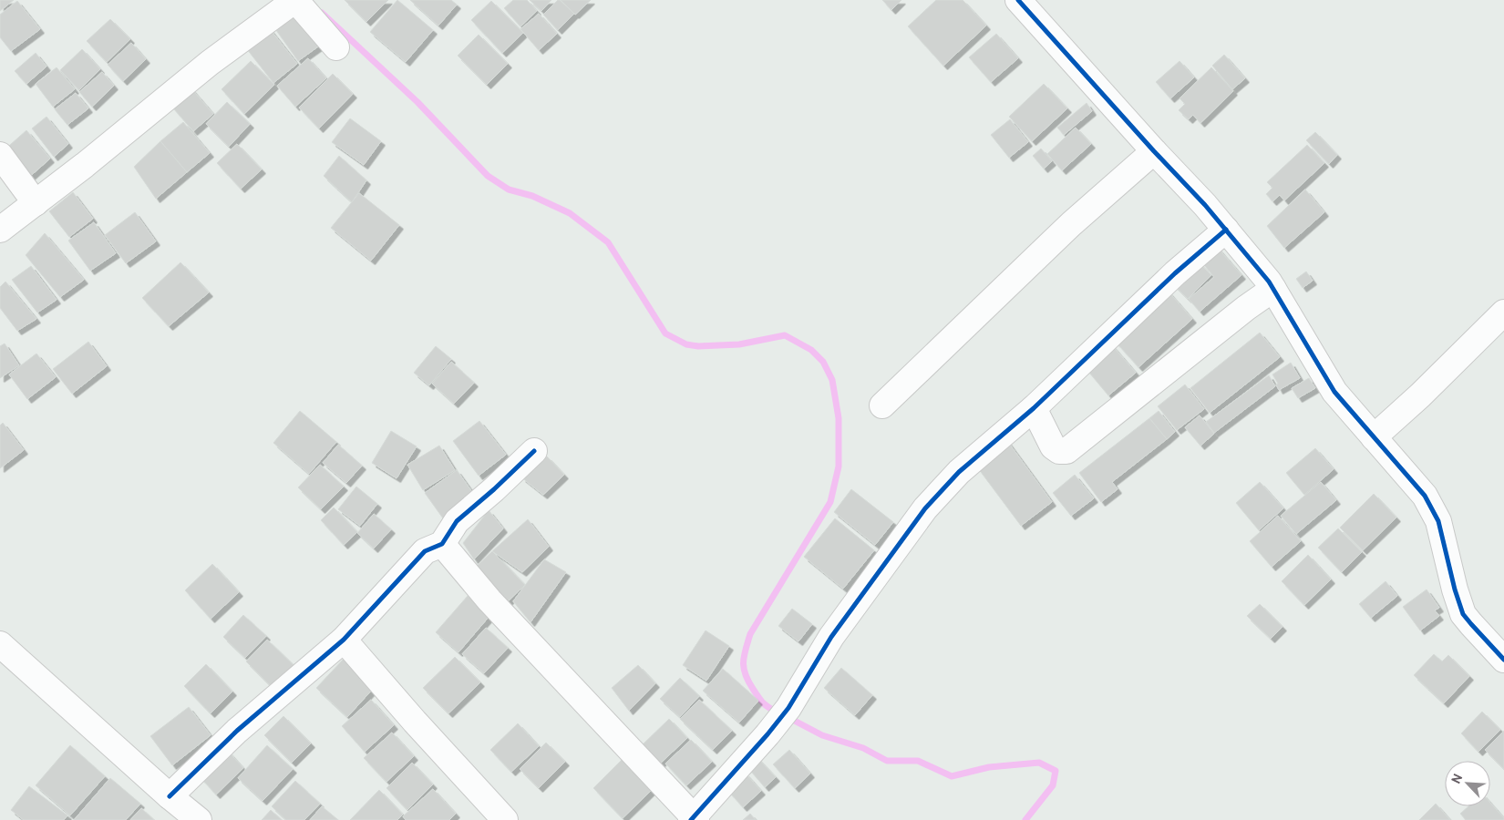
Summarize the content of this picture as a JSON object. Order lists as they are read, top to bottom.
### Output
{
  "north": "top left"
}
